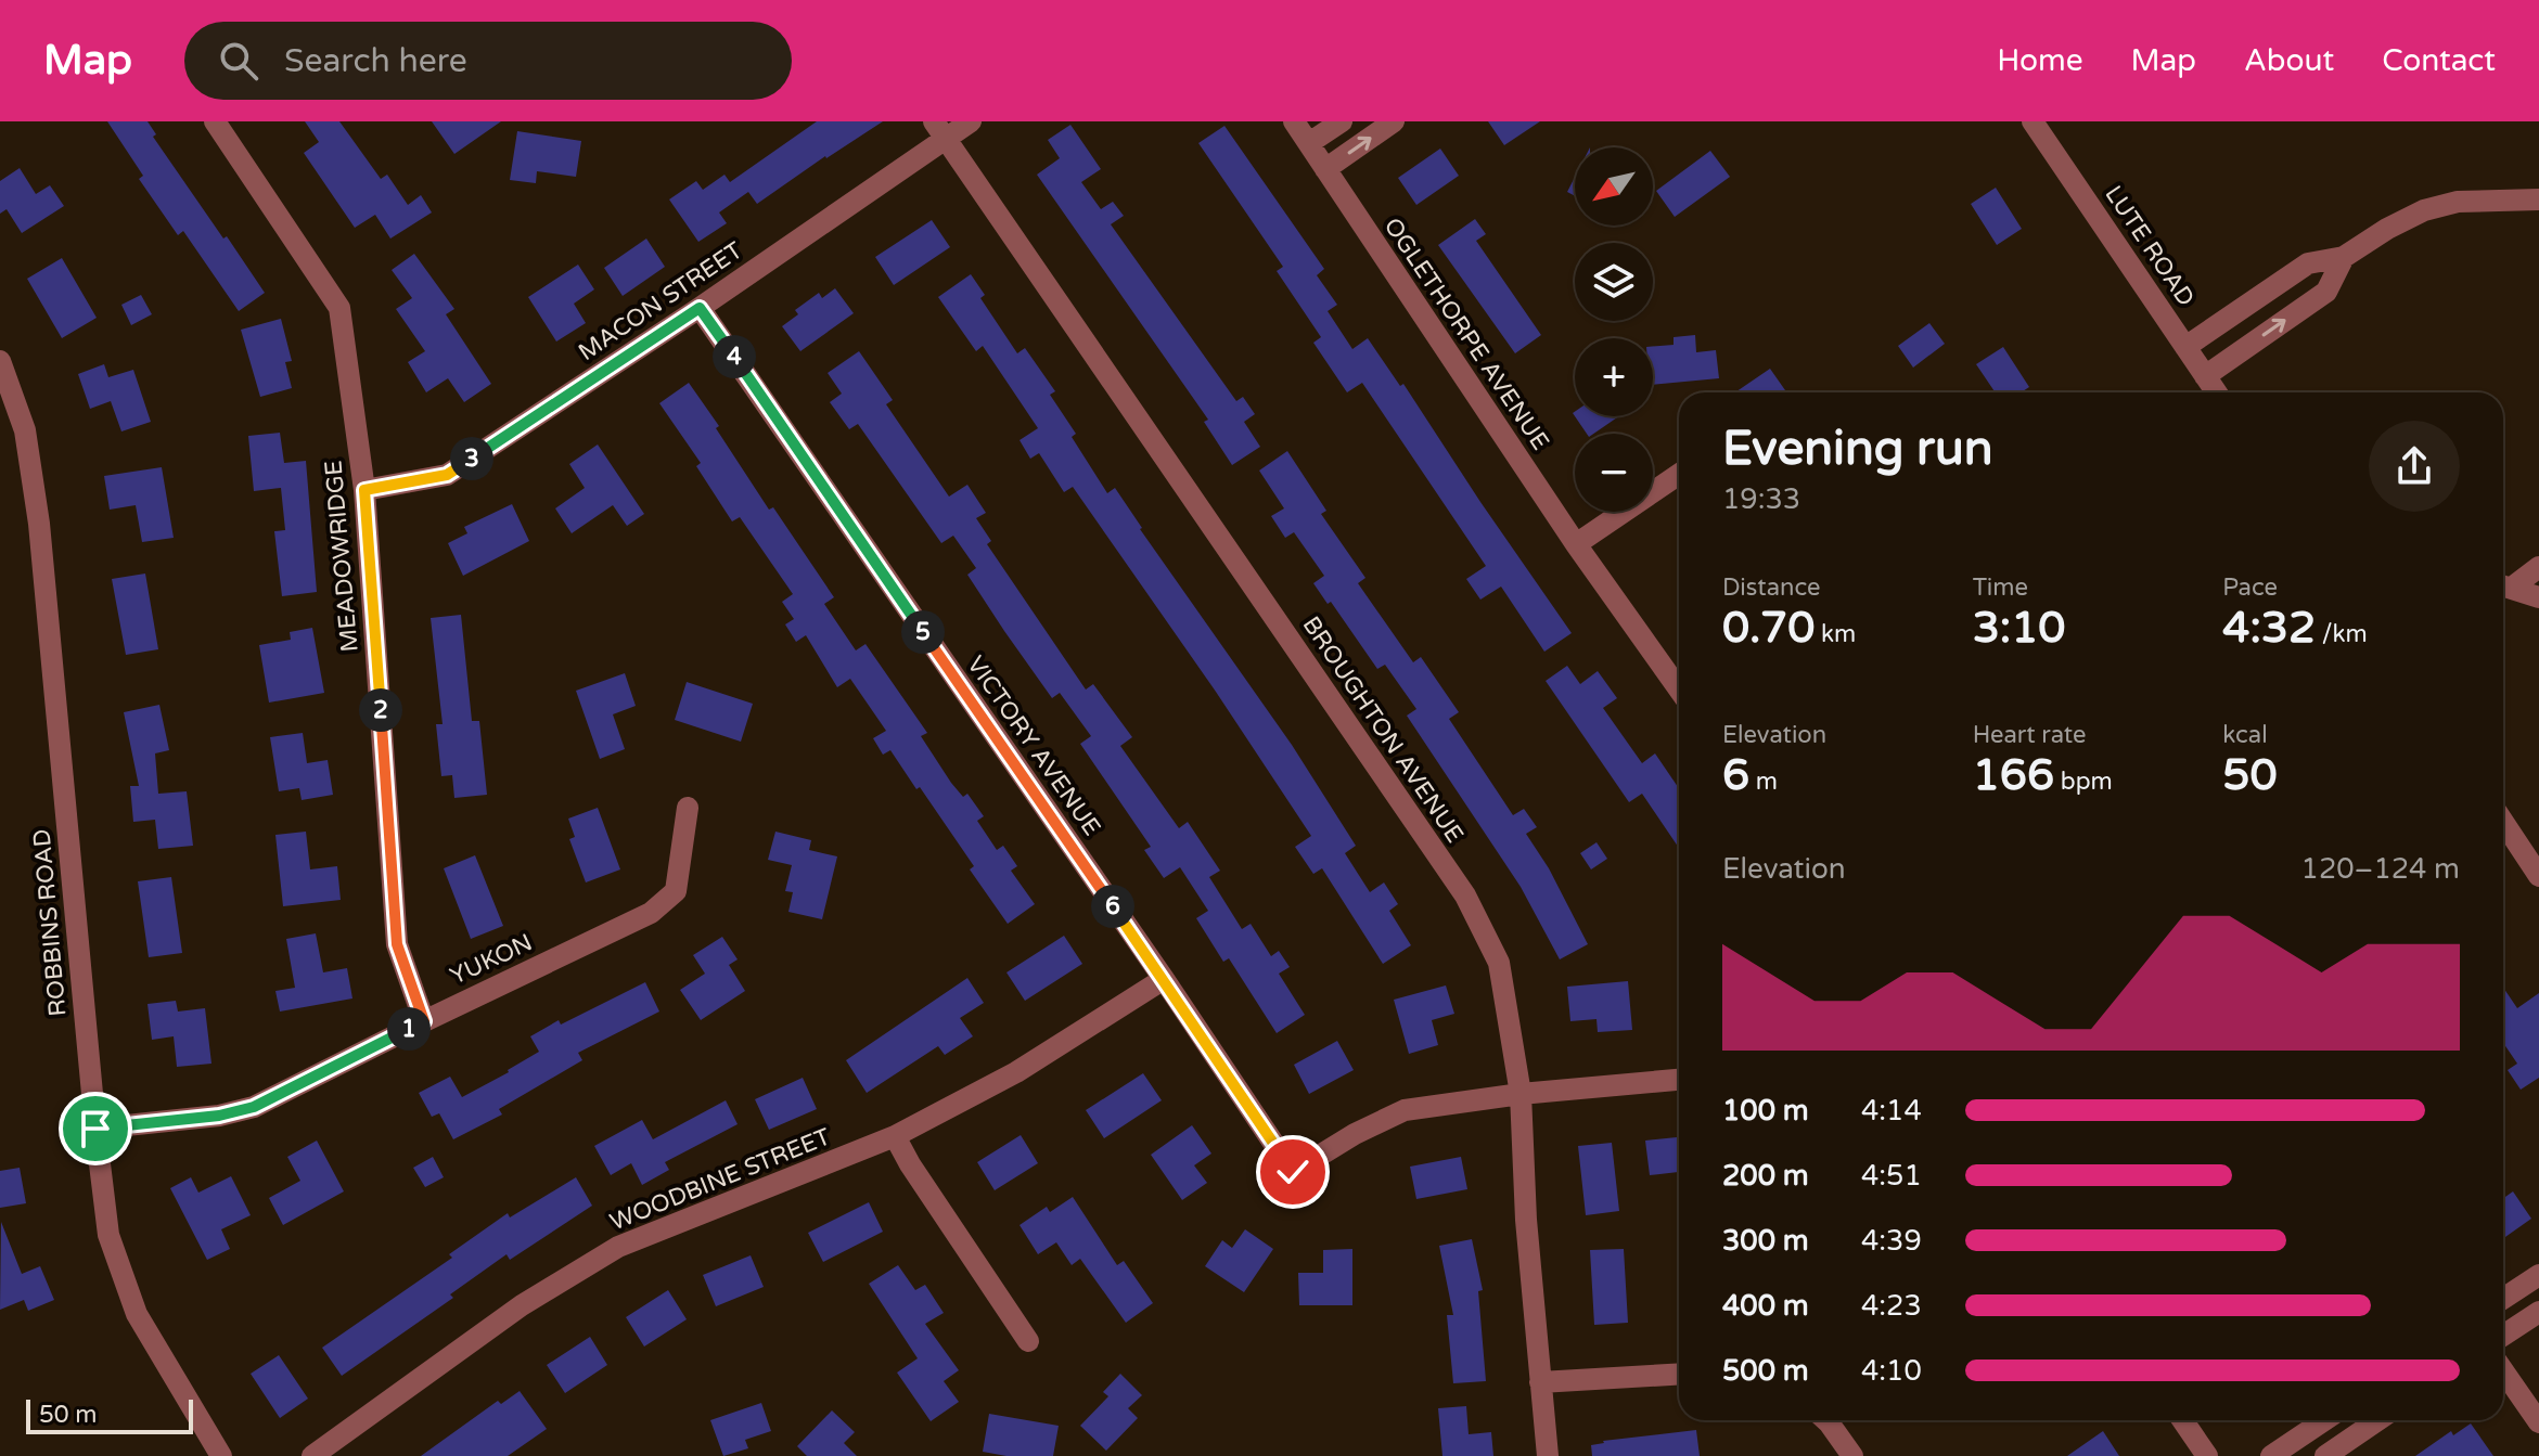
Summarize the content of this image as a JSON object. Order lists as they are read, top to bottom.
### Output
{
  "streets": {
    "street": [
      "LUTE ROAD",
      "MACON STREET",
      "OGLETHORPE AVENUE",
      "MEADOWRIDGE",
      "BROUGHTON AVENUE",
      "VICTORY AVENUE",
      "ROBBINS ROAD",
      "YUKON",
      "WOODBINE STREET"
    ]
  },
  "crossings": [
    ["MACON STREET", "MEADOWRIDGE"],
    ["MACON STREET", "BROUGHTON AVENUE"],
    ["MACON STREET", "VICTORY AVENUE"],
    ["MEADOWRIDGE", "YUKON"],
    ["BROUGHTON AVENUE", "VICTORY AVENUE"],
    ["VICTORY AVENUE", "WOODBINE STREET"],
    ["ROBBINS ROAD", "YUKON"]
  ],
  "scale_bar": "50 m",
  "north": "bottom left",
  "page": {
    "header": "Map",
    "search": "Search here",
    "nav": [
      "Home",
      "Map",
      "About",
      "Contact"
    ],
    "map_buttons": ["+", "−"],
    "pins": [
      "4",
      "3",
      "5",
      "2",
      "6",
      "1"
    ],
    "heading": ["Evening run", "19:33"],
    "stats": [
      ["Distance", "0.70 km"],
      ["Time", "3:10"],
      ["Pace", "4:32 /km"],
      ["Elevation", "6 m"],
      ["Heart rate", "166 bpm"],
      ["kcal", "50"]
    ],
    "chart": ["Elevation", "120–124 m"],
    "list": [
      {
        "name": "100 m",
        "note": "4:14"
      },
      {
        "name": "200 m",
        "note": "4:51"
      },
      {
        "name": "300 m",
        "note": "4:39"
      },
      {
        "name": "400 m",
        "note": "4:23"
      },
      {
        "name": "500 m",
        "note": "4:10"
      }
    ],
    "scale": "50 m"
  }
}
